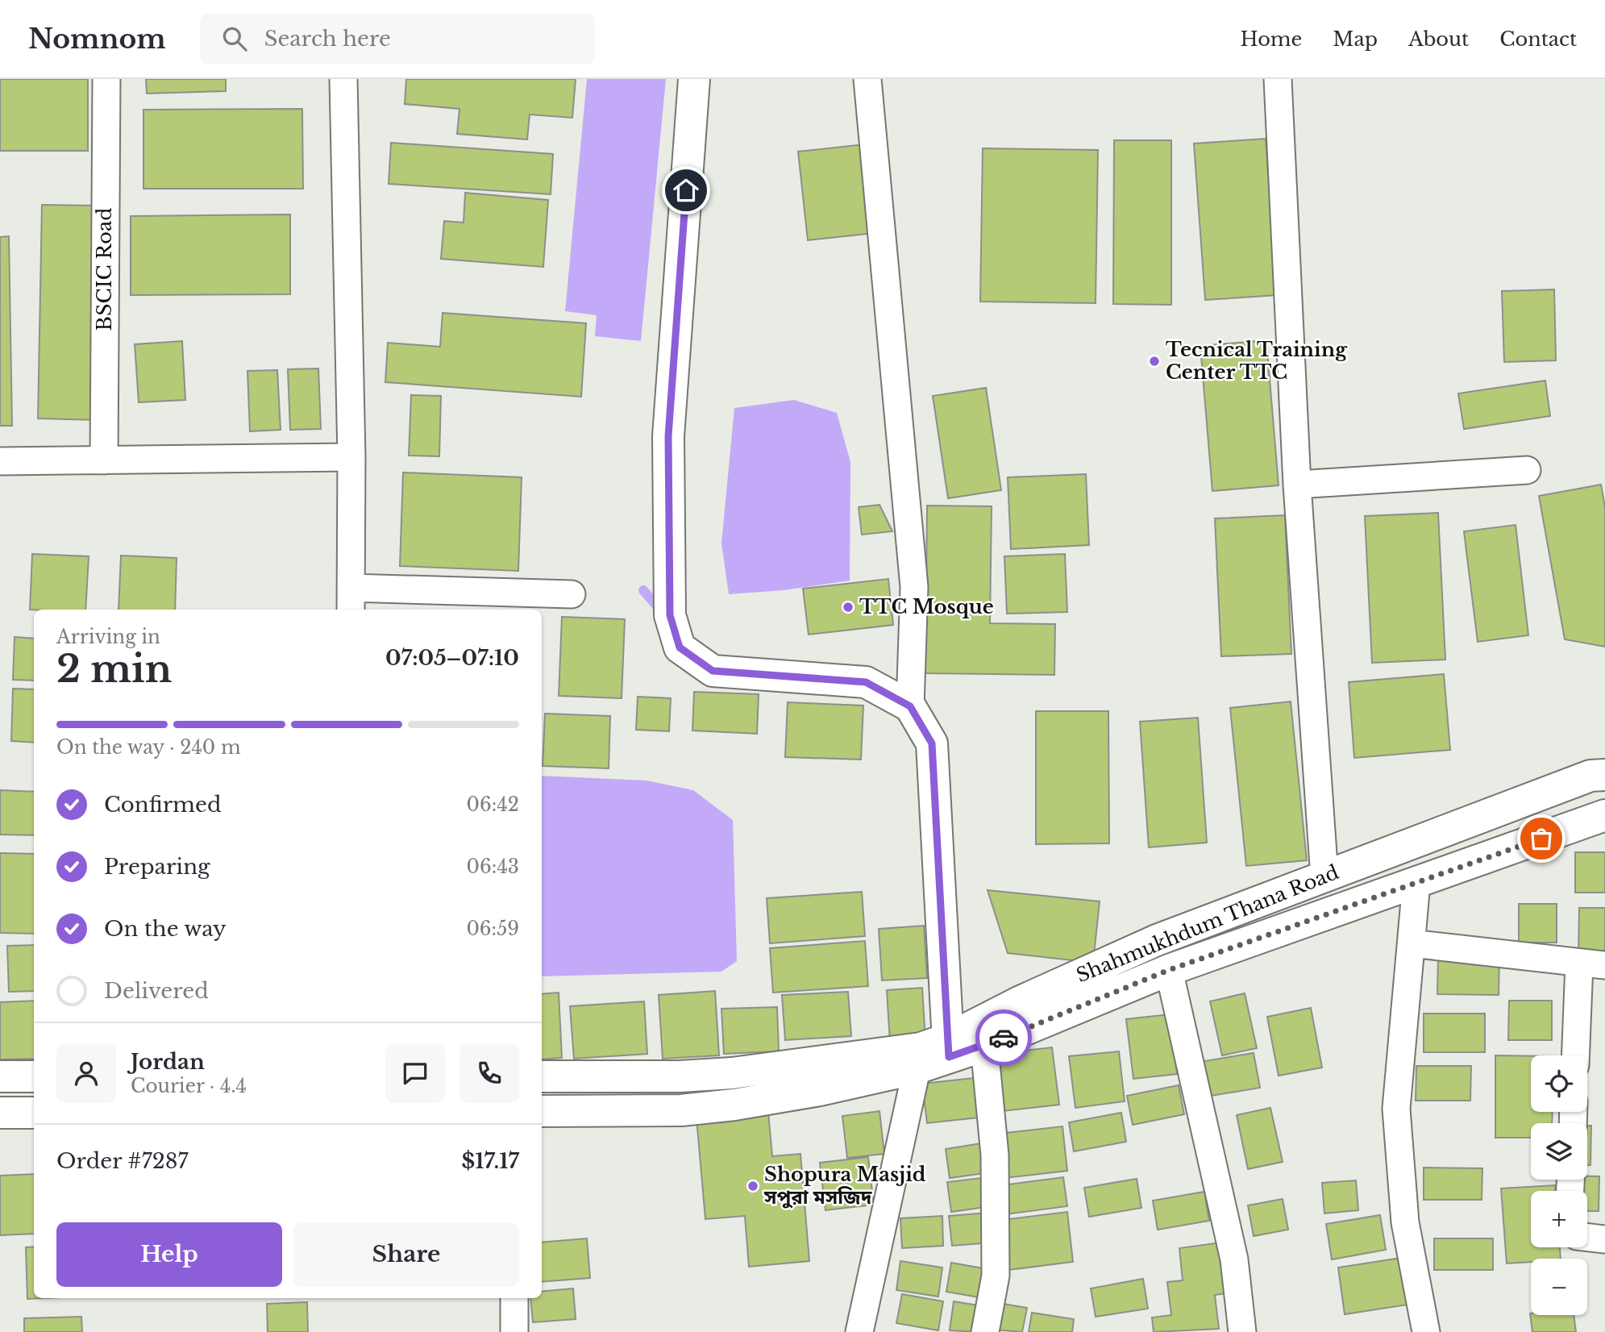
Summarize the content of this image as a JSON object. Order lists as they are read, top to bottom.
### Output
{
  "streets": {
    "main road": ["Shahmukhdum Thana Road"],
    "street": ["BSCIC Road"]
  },
  "places": ["Tecnical Training Center TTC", "TTC Mosque", "Shopura Masjid সপুরা মসজিদ"],
  "page": {
    "header": "Nomnom",
    "search": "Search here",
    "nav": [
      "Home",
      "Map",
      "About",
      "Contact"
    ],
    "heading": ["2 min", "Arriving in", "07:05–07:10"],
    "panel": [
      "Jordan",
      "Courier · 4.4",
      "Order #7287",
      "$17.17"
    ],
    "bar": "On the way · 240 m",
    "list": [
      ["Confirmed", "06:42"],
      ["Preparing", "06:43"],
      ["On the way", "06:59"],
      "Delivered"
    ],
    "map_buttons": ["+", "−"],
    "buttons": ["Help", "Share"]
  }
}
